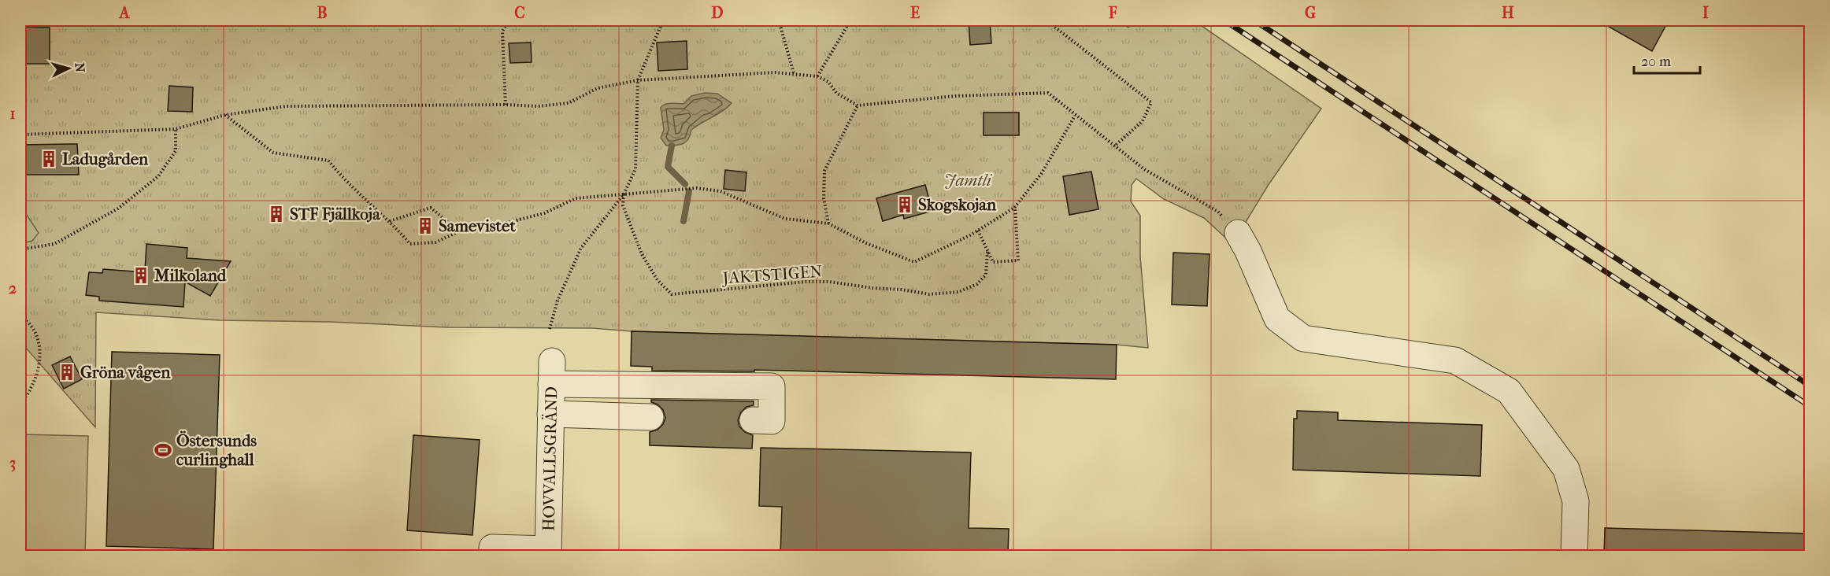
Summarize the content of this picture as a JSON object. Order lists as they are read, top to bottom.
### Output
{
  "streets": {
    "lane": ["HOVVALLSGRÄND"],
    "path": ["JAKTSTIGEN"]
  },
  "parks": ["Jamtli"],
  "places": {
    "building": [
      "Ladugården",
      "Skogskojan",
      "STF Fjällkoja",
      "Samevistet",
      "Milkoland",
      "Gröna vågen"
    ],
    "sports": ["Östersunds curlinghall"]
  },
  "scale_bar": "20 m",
  "north": "right",
  "grid": {
    "columns": [
      "A",
      "B",
      "C",
      "D",
      "E",
      "F",
      "G",
      "H",
      "I"
    ],
    "rows": ["1", "2", "3"]
  }
}
